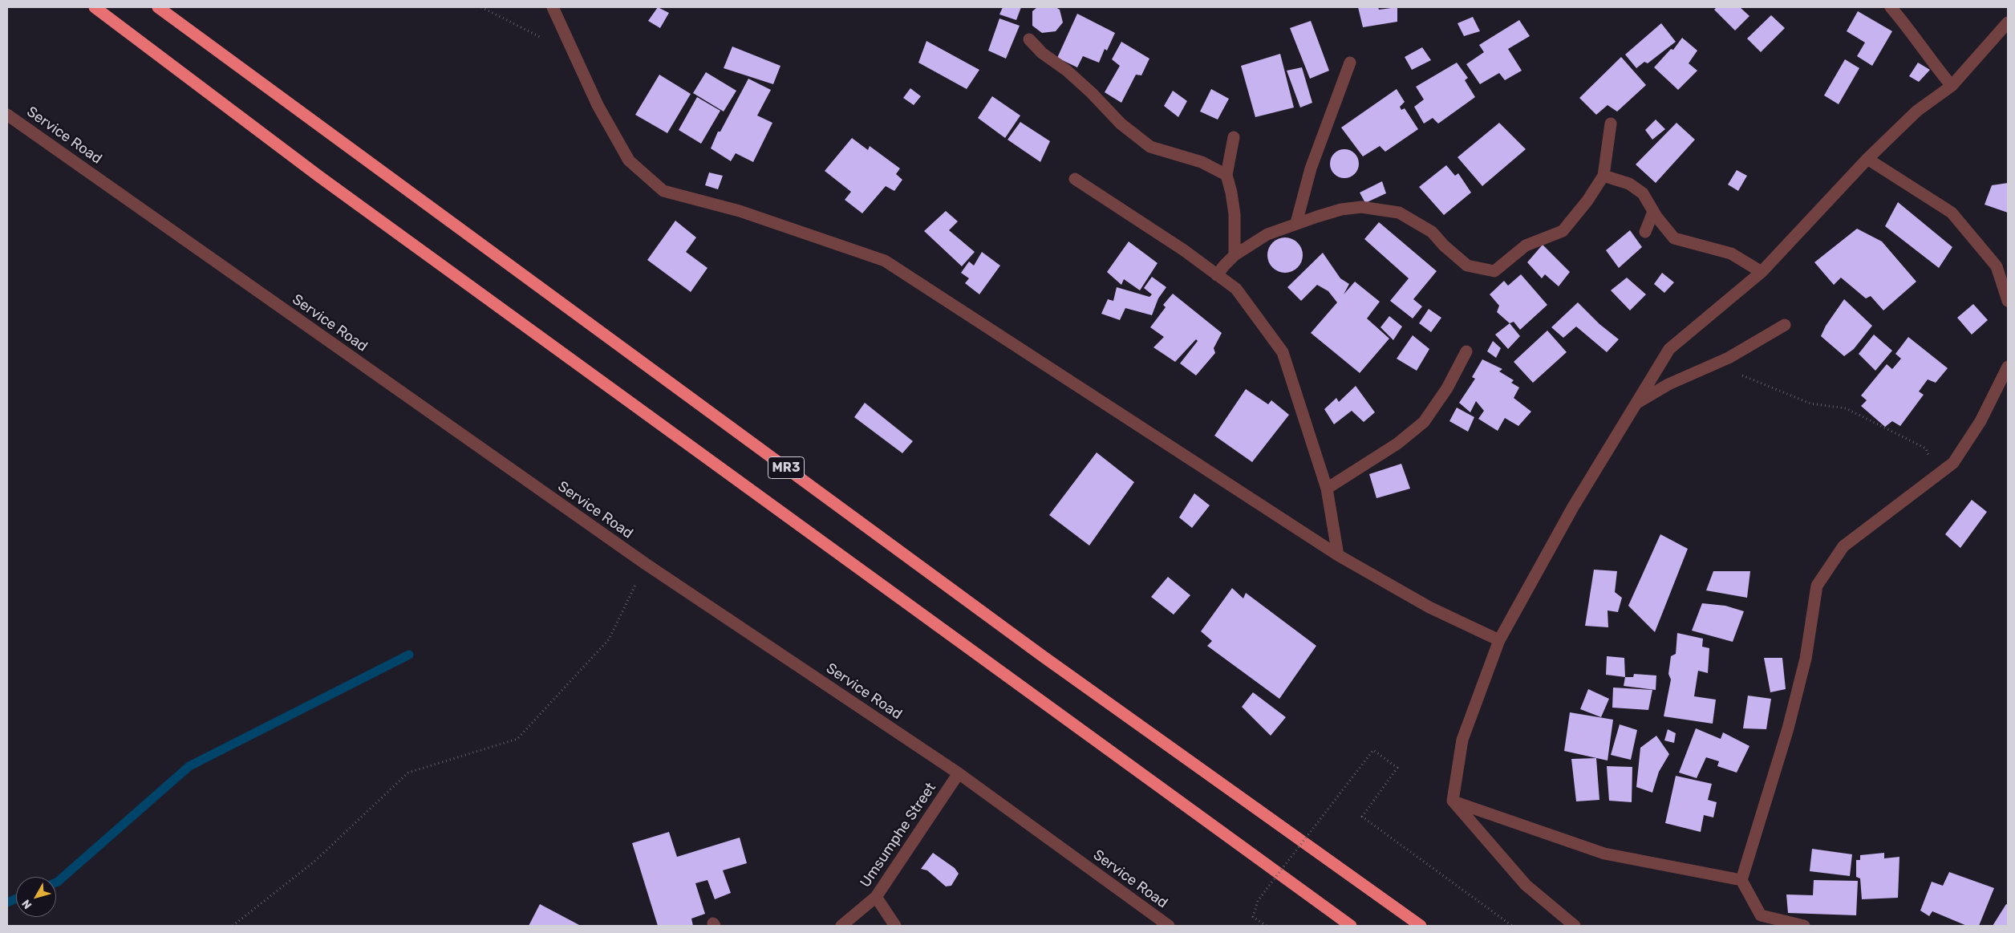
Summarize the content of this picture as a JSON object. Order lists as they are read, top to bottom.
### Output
{
  "streets": {
    "highway": ["MR3"],
    "street": ["Service Road", "Umsumphe Street"]
  },
  "crossings": [
    ["Service Road", "Umsumphe Street"]
  ],
  "north": "bottom left"
}
